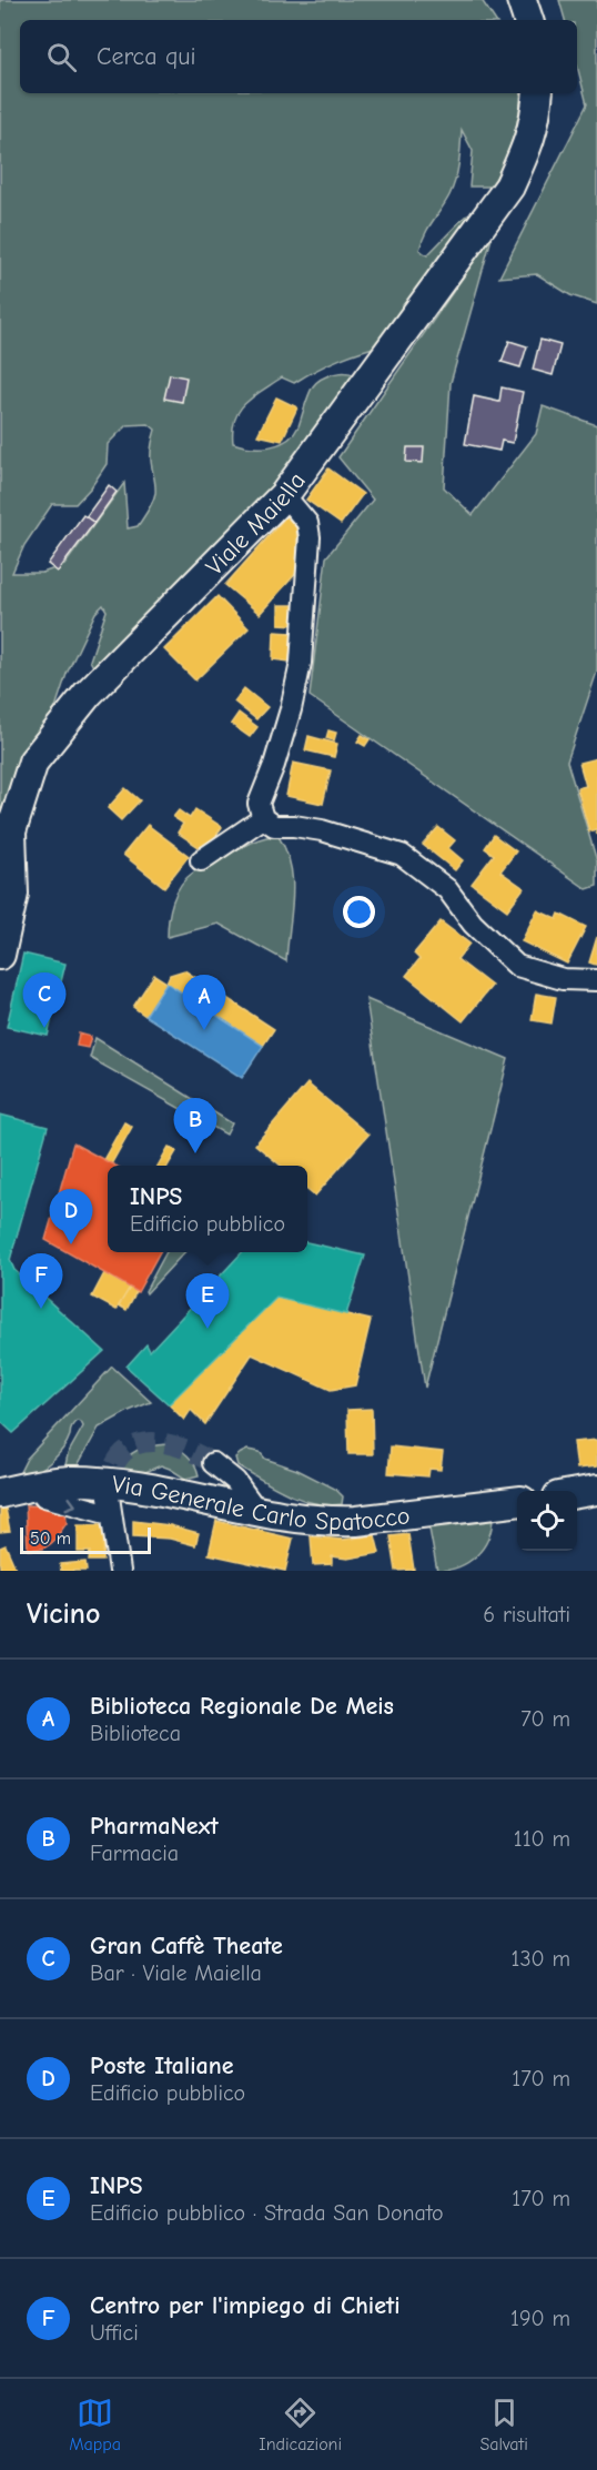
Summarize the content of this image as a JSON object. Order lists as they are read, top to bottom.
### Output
{
  "streets": {
    "main road": ["Viale Maiella", "Via Generale Carlo Spatocco"]
  },
  "scale_bar": "50 m",
  "page": {
    "search": "Cerca qui",
    "pins": [
      "C",
      "A",
      "B",
      "D",
      "F",
      "E"
    ],
    "popup": ["INPS", "Edificio pubblico"],
    "scale": "50 m",
    "heading": ["Vicino", "6 risultati"],
    "list": [
      {
        "mark": "A",
        "name": "Biblioteca Regionale De Meis",
        "note": "Biblioteca",
        "value": "70 m"
      },
      {
        "mark": "B",
        "name": "PharmaNext",
        "note": "Farmacia",
        "value": "110 m"
      },
      {
        "mark": "C",
        "name": "Gran Caffè Theate",
        "note": "Bar · Viale Maiella",
        "value": "130 m"
      },
      {
        "mark": "D",
        "name": "Poste Italiane",
        "note": "Edificio pubblico",
        "value": "170 m"
      },
      {
        "mark": "E",
        "name": "INPS",
        "note": "Edificio pubblico · Strada San Donato",
        "value": "170 m"
      },
      {
        "mark": "F",
        "name": "Centro per l'impiego di Chieti",
        "note": "Uffici",
        "value": "190 m"
      }
    ],
    "nav": ["Mappa", "Indicazioni", "Salvati"]
  }
}
